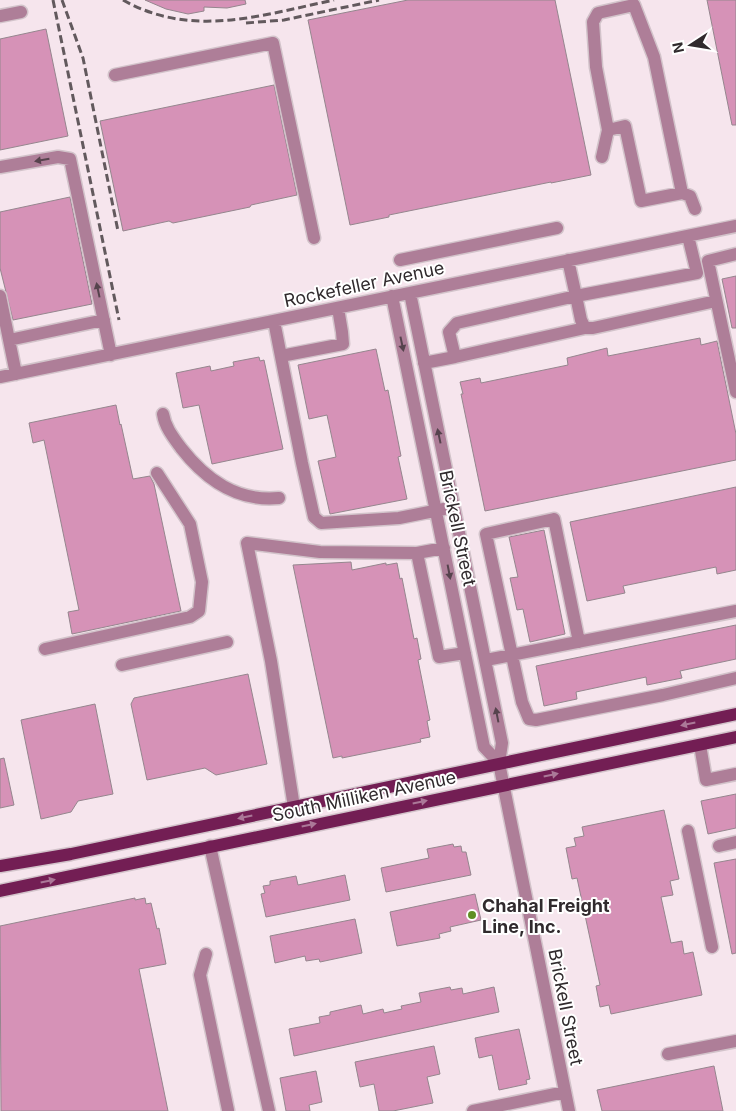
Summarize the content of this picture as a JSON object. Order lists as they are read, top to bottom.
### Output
{
  "streets": {
    "main road": ["South Milliken Avenue"],
    "street": ["Rockefeller Avenue", "Brickell Street"]
  },
  "crossings": [
    ["Rockefeller Avenue", "Brickell Street"],
    ["Brickell Street", "South Milliken Avenue"]
  ],
  "places": ["Chahal Freight Line, Inc."],
  "north": "left"
}
